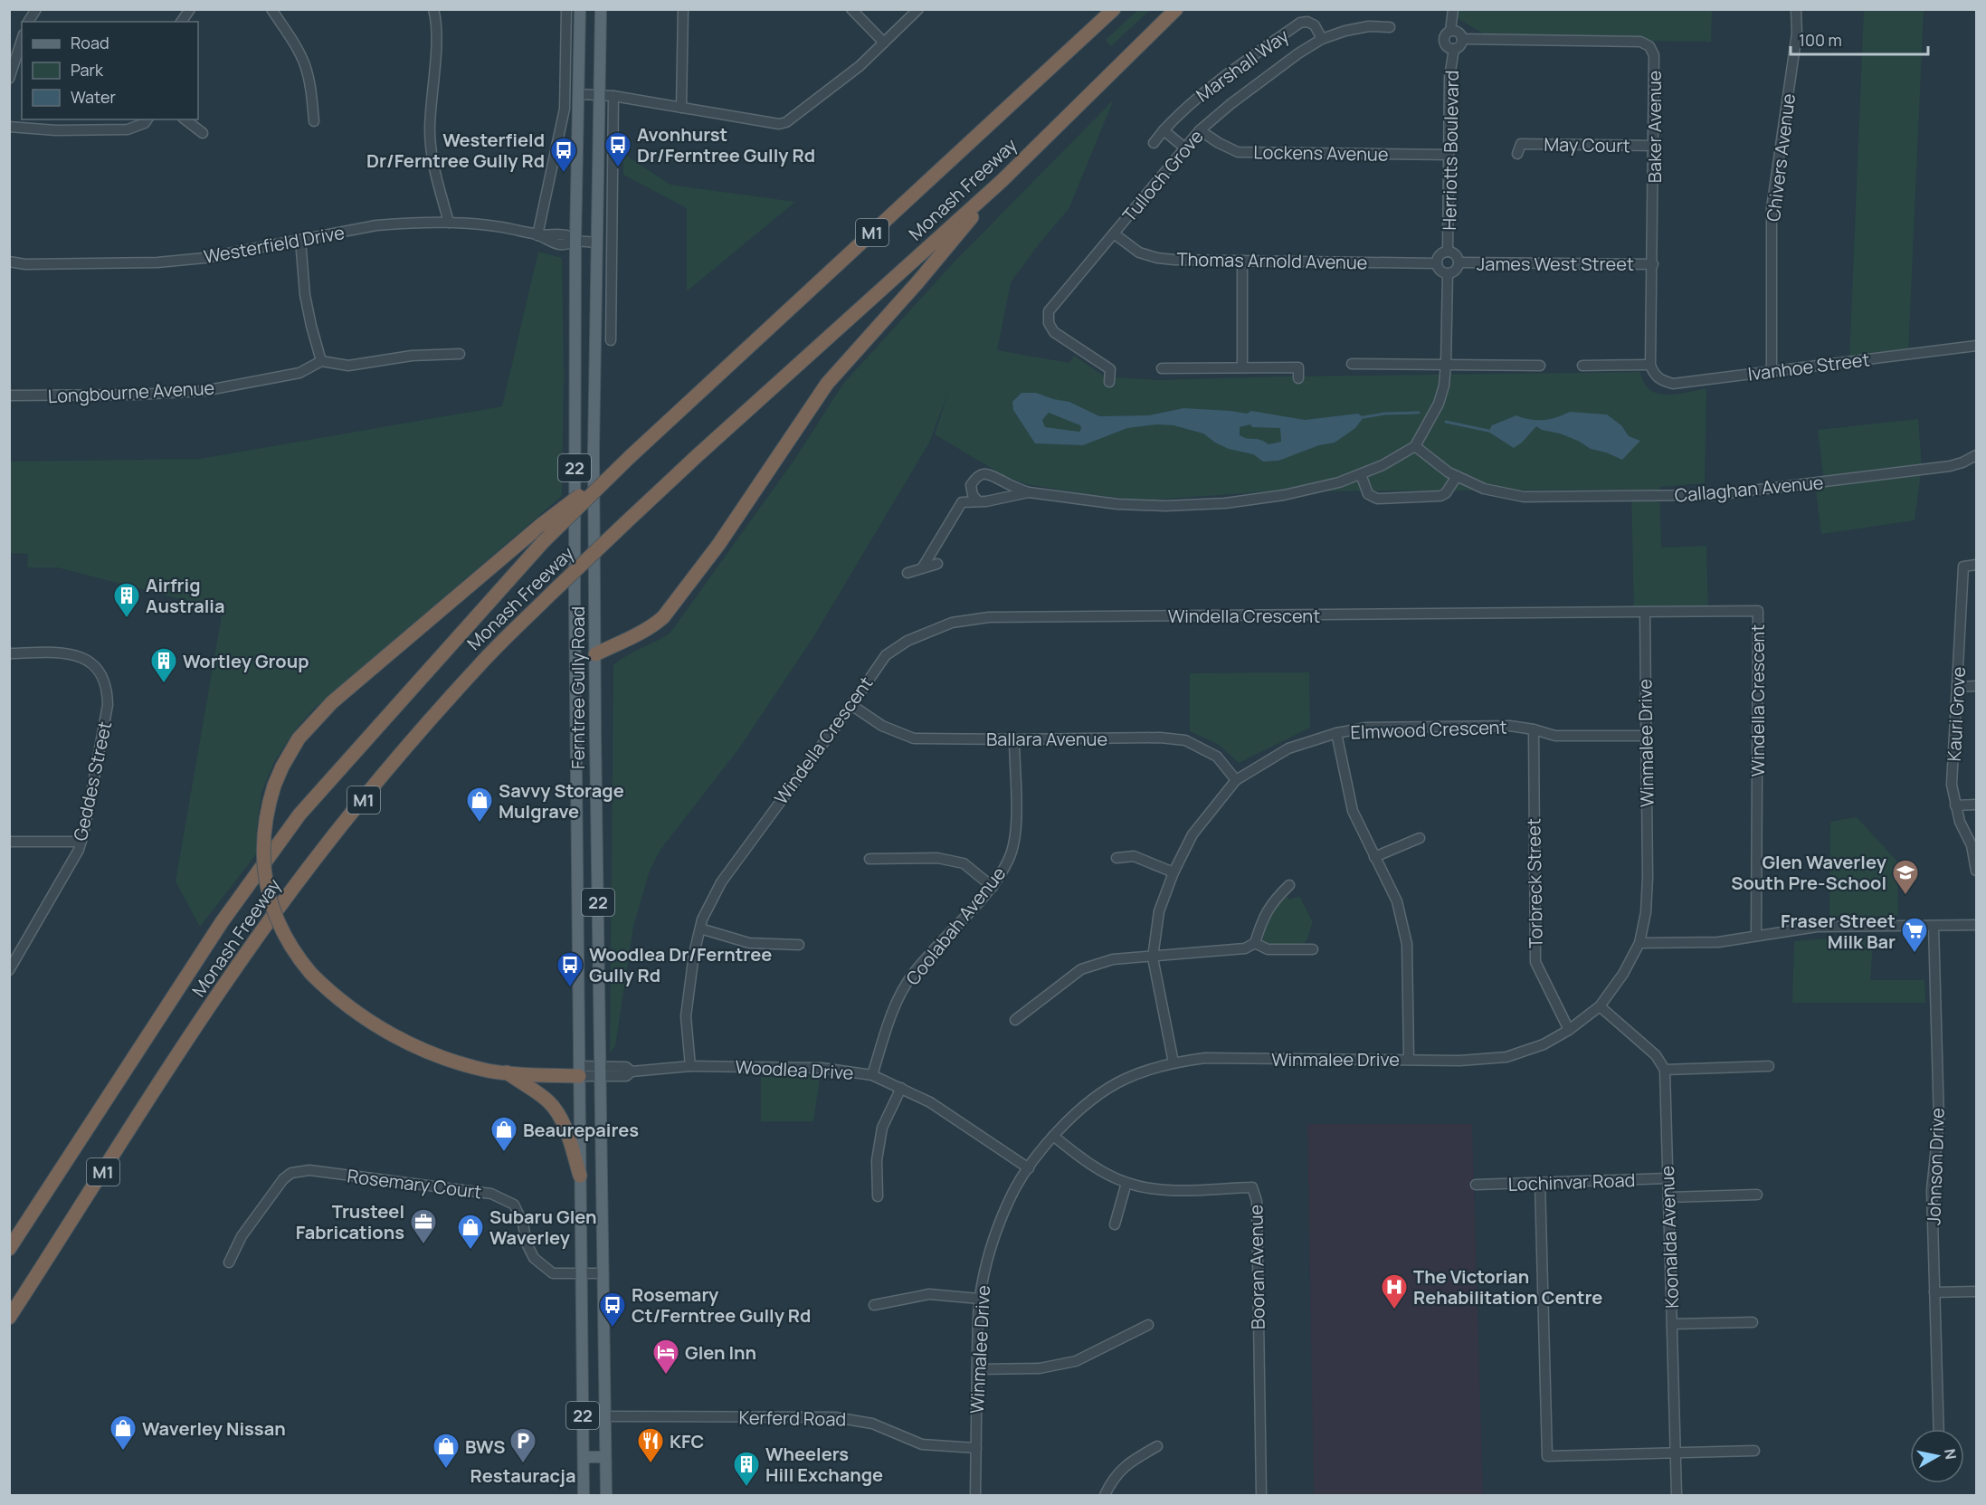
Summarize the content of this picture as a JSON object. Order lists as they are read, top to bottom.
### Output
{
  "streets": {
    "highway": ["Monash Freeway", "M1"],
    "main road": ["22", "Ferntree Gully Road"],
    "street": [
      "Marshall Way",
      "Baker Avenue",
      "May Court",
      "Herriotts Boulevard",
      "Lockens Avenue",
      "Chivers Avenue",
      "Tulloch Grove",
      "Westerfield Drive",
      "Thomas Arnold Avenue",
      "James West Street",
      "Ivanhoe Street",
      "Longbourne Avenue",
      "Callaghan Avenue",
      "Windella Crescent",
      "Kauri Grove",
      "Elmwood Crescent",
      "Ballara Avenue",
      "Winmalee Drive",
      "Geddes Street",
      "Torbreck Street",
      "Coolabah Avenue",
      "Woodlea Drive",
      "Johnson Drive",
      "Lochinvar Road",
      "Rosemary Court",
      "Koonalda Avenue",
      "Booran Avenue",
      "Kerferd Road"
    ]
  },
  "crossings": [
    ["Marshall Way", "Tulloch Grove"],
    ["Baker Avenue", "May Court"],
    ["Baker Avenue", "Herriotts Boulevard"],
    ["Baker Avenue", "James West Street"],
    ["Baker Avenue", "Ivanhoe Street"],
    ["Herriotts Boulevard", "Lockens Avenue"],
    ["Herriotts Boulevard", "Thomas Arnold Avenue"],
    ["Herriotts Boulevard", "James West Street"],
    ["Lockens Avenue", "Tulloch Grove"],
    ["Chivers Avenue", "Ivanhoe Street"],
    ["Tulloch Grove", "Thomas Arnold Avenue"],
    ["Westerfield Drive", "Ferntree Gully Road"],
    ["Thomas Arnold Avenue", "James West Street"],
    ["Windella Crescent", "Ballara Avenue"],
    ["Windella Crescent", "Winmalee Drive"],
    ["Windella Crescent", "Woodlea Drive"],
    ["Ferntree Gully Road", "Woodlea Drive"],
    ["Ferntree Gully Road", "Rosemary Court"],
    ["Ferntree Gully Road", "Kerferd Road"],
    ["Elmwood Crescent", "Ballara Avenue"],
    ["Elmwood Crescent", "Winmalee Drive"],
    ["Elmwood Crescent", "Torbreck Street"],
    ["Ballara Avenue", "Coolabah Avenue"],
    ["Winmalee Drive", "Torbreck Street"],
    ["Winmalee Drive", "Woodlea Drive"],
    ["Winmalee Drive", "Booran Avenue"],
    ["Winmalee Drive", "Kerferd Road"],
    ["Coolabah Avenue", "Woodlea Drive"],
    ["Lochinvar Road", "Koonalda Avenue"]
  ],
  "places": {
    "bus stop": [
      "Avonhurst Dr/Ferntree Gully Rd",
      "Westerfield Dr/Ferntree Gully Rd",
      "Woodlea Dr/Ferntree Gully Rd",
      "Rosemary Ct/Ferntree Gully Rd"
    ],
    "building": ["Airfrig Australia", "Wortley Group", "Wheelers Hill Exchange"],
    "shop": [
      "Savvy Storage Mulgrave",
      "Beaurepaires",
      "Subaru Glen Waverley",
      "Waverley Nissan",
      "BWS"
    ],
    "school or university": ["Glen Waverley South Pre-School"],
    "supermarket": ["Fraser Street Milk Bar"],
    "office": ["Trusteel Fabrications"],
    "hospital": ["The Victorian Rehabilitation Centre"],
    "hotel": ["Glen Inn"],
    "parking": ["Restauracja"],
    "restaurant": ["KFC"]
  },
  "legend": ["Road", "Park", "Water"],
  "scale_bar": "100 m",
  "north": "right"
}
